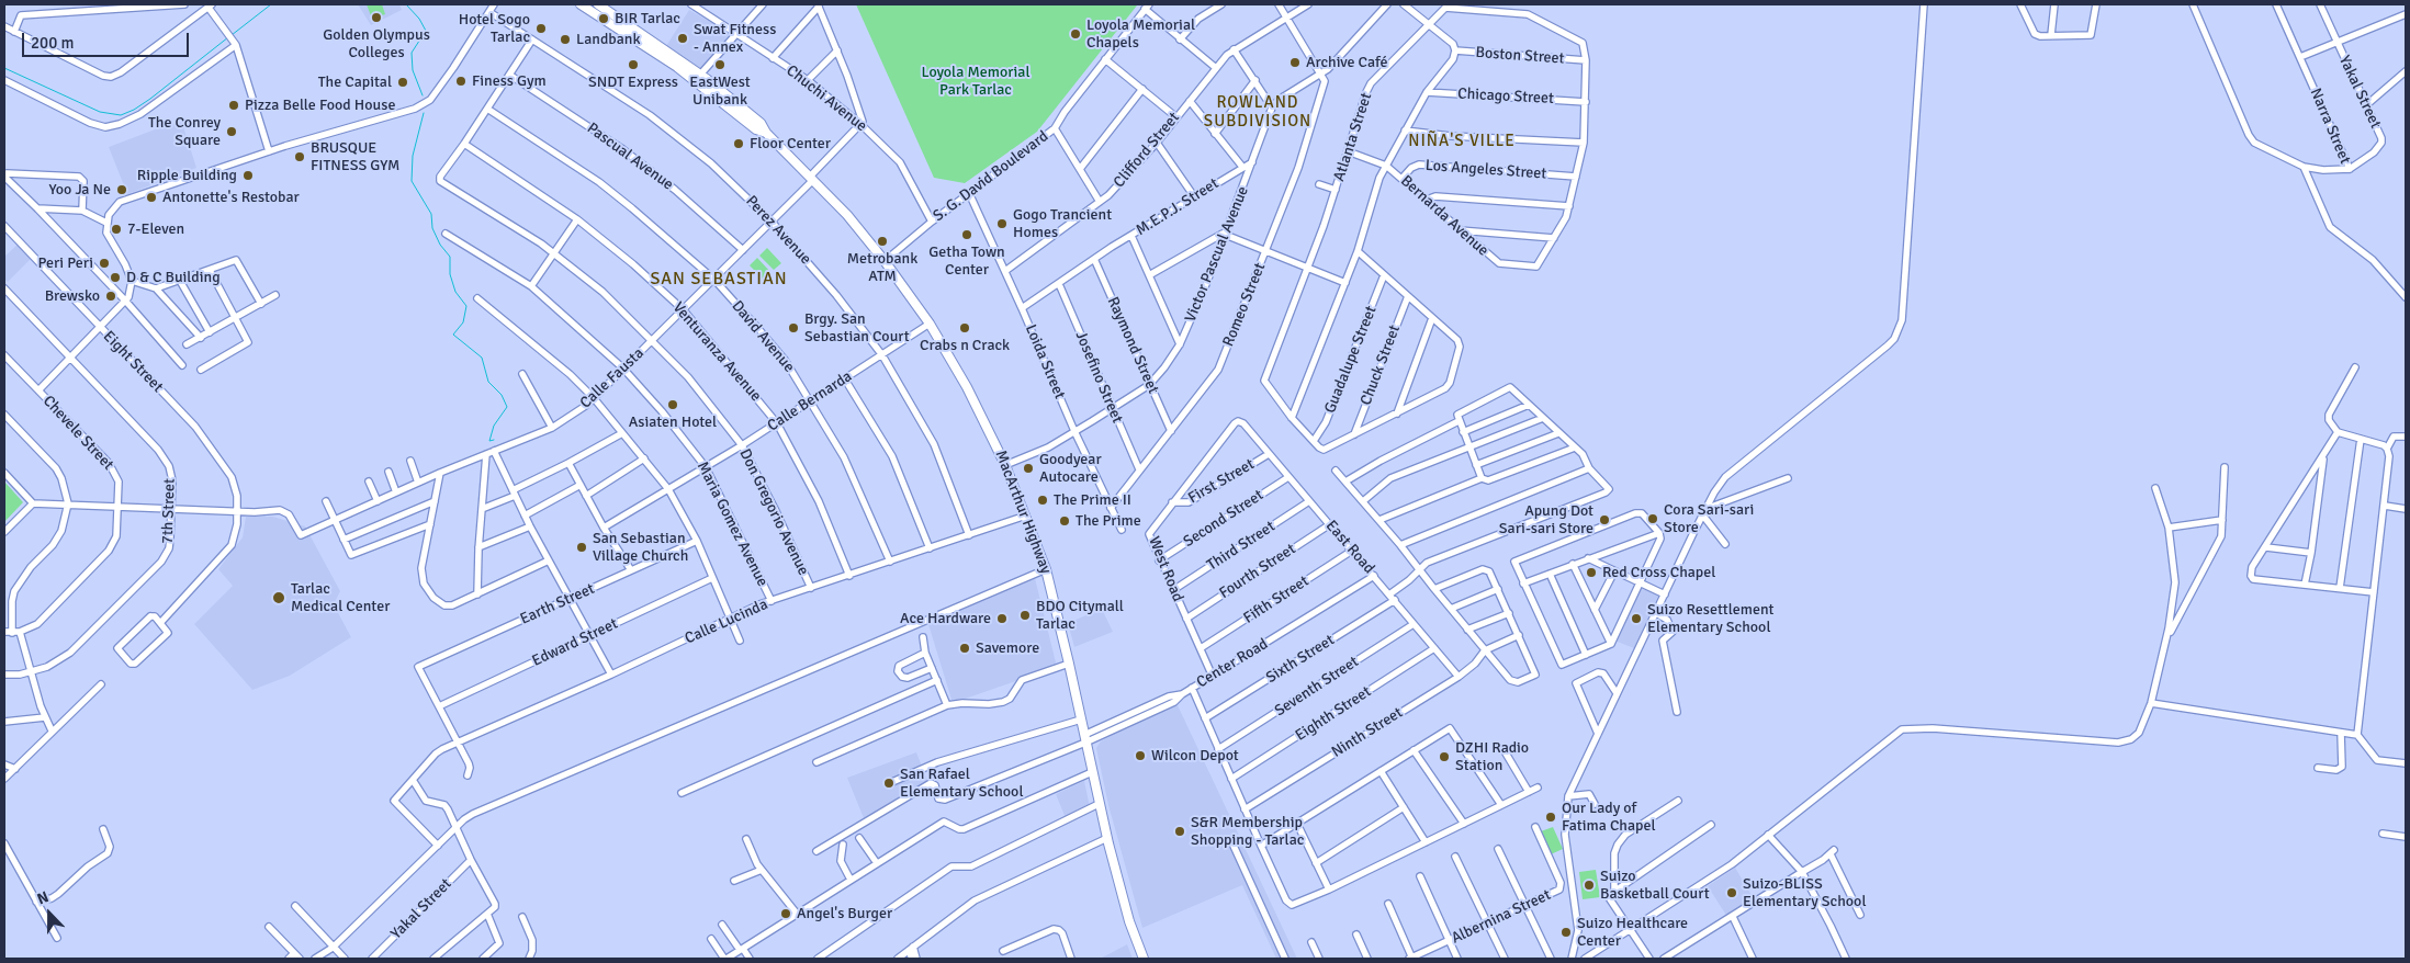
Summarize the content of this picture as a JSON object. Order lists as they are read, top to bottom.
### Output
{
  "streets": {
    "highway": ["MacArthur Highway"],
    "street": [
      "Boston Street",
      "Yakal Street",
      "Chicago Street",
      "Chuchi Avenue",
      "Narra Street",
      "Atlanta Street",
      "Clifford Street",
      "Pascual Avenue",
      "Los Angeles Street",
      "S. G. David Boulevard",
      "M.E.P.J. Street",
      "Bernarda Avenue",
      "Perez Avenue",
      "Victor Pascual Avenue",
      "Romeo Street",
      "David Avenue",
      "Raymond Street",
      "Venturanza Avenue",
      "Guadalupe Street",
      "Eight Street",
      "Loida Street",
      "Chuck Street",
      "Josefino Street",
      "Calle Fausta",
      "Calle Bernarda",
      "Chevele Street",
      "First Street",
      "7th Street",
      "Don Gregorio Avenue",
      "Second Street",
      "Maria Gomez Avenue",
      "Third Street",
      "East Road",
      "West Road",
      "Fourth Street",
      "Fifth Street",
      "Earth Street",
      "Calle Lucinda",
      "Edward Street",
      "Sixth Street",
      "Center Road",
      "Seventh Street",
      "Eighth Street",
      "Ninth Street",
      "Albernina Street"
    ]
  },
  "crossings": [
    ["Boston Street", "Bernarda Avenue"],
    ["Yakal Street", "Narra Street"],
    ["Chicago Street", "Bernarda Avenue"],
    ["Chuchi Avenue", "S. G. David Boulevard"],
    ["Chuchi Avenue", "Calle Fausta"],
    ["Atlanta Street", "Bernarda Avenue"],
    ["Clifford Street", "Loida Street"],
    ["Pascual Avenue", "Calle Fausta"],
    ["Los Angeles Street", "Bernarda Avenue"],
    ["S. G. David Boulevard", "Loida Street"],
    ["S. G. David Boulevard", "MacArthur Highway"],
    ["M.E.P.J. Street", "Victor Pascual Avenue"],
    ["M.E.P.J. Street", "Raymond Street"],
    ["M.E.P.J. Street", "Loida Street"],
    ["M.E.P.J. Street", "Josefino Street"],
    ["Perez Avenue", "Calle Fausta"],
    ["Perez Avenue", "Calle Bernarda"],
    ["Perez Avenue", "Calle Lucinda"],
    ["Victor Pascual Avenue", "Raymond Street"],
    ["Victor Pascual Avenue", "Loida Street"],
    ["Victor Pascual Avenue", "Josefino Street"],
    ["Victor Pascual Avenue", "MacArthur Highway"],
    ["Romeo Street", "Raymond Street"],
    ["Romeo Street", "Loida Street"],
    ["Romeo Street", "Josefino Street"],
    ["David Avenue", "Calle Fausta"],
    ["David Avenue", "Calle Bernarda"],
    ["David Avenue", "Calle Lucinda"],
    ["Venturanza Avenue", "Calle Fausta"],
    ["Venturanza Avenue", "Calle Bernarda"],
    ["Venturanza Avenue", "Don Gregorio Avenue"],
    ["Venturanza Avenue", "Calle Lucinda"],
    ["Eight Street", "Calle Fausta"],
    ["Calle Fausta", "Don Gregorio Avenue"],
    ["Calle Fausta", "MacArthur Highway"],
    ["Calle Fausta", "Maria Gomez Avenue"],
    ["Calle Bernarda", "Don Gregorio Avenue"],
    ["Calle Bernarda", "MacArthur Highway"],
    ["Calle Bernarda", "Maria Gomez Avenue"],
    ["First Street", "East Road"],
    ["First Street", "West Road"],
    ["Don Gregorio Avenue", "Calle Lucinda"],
    ["MacArthur Highway", "Calle Lucinda"],
    ["MacArthur Highway", "Center Road"],
    ["Second Street", "East Road"],
    ["Second Street", "West Road"],
    ["Maria Gomez Avenue", "Calle Lucinda"],
    ["Third Street", "East Road"],
    ["Third Street", "West Road"],
    ["East Road", "West Road"],
    ["East Road", "Fourth Street"],
    ["East Road", "Fifth Street"],
    ["East Road", "Sixth Street"],
    ["East Road", "Center Road"],
    ["East Road", "Seventh Street"],
    ["East Road", "Eighth Street"],
    ["East Road", "Ninth Street"],
    ["West Road", "Fourth Street"],
    ["West Road", "Fifth Street"],
    ["West Road", "Center Road"],
    ["Earth Street", "Edward Street"]
  ],
  "districts": ["ROWLAND SUBDIVISION", "NIÑA'S VILLE", "SAN SEBASTIAN"],
  "parks": ["Loyola Memorial Park Tarlac"],
  "places": [
    "Golden Olympus Colleges",
    "BIR Tarlac",
    "Hotel Sogo Tarlac",
    "Loyola Memorial Chapels",
    "Swat Fitness - Annex",
    "Landbank",
    "Archive Café",
    "SNDT Express",
    "EastWest Unibank",
    "Finess Gym",
    "The Capital",
    "Pizza Belle Food House",
    "The Conrey Square",
    "Floor Center",
    "BRUSQUE FITNESS GYM",
    "Ripple Building",
    "Yoo Ja Ne",
    "Antonette's Restobar",
    "Gogo Trancient Homes",
    "7-Eleven",
    "Getha Town Center",
    "Metrobank ATM",
    "Peri Peri",
    "D & C Building",
    "Brewsko",
    "Brgy. San Sebastian Court",
    "Crabs n Crack",
    "Asiaten Hotel",
    "Goodyear Autocare",
    "The Prime II",
    "Cora Sari-sari Store",
    "Apung Dot Sari-sari Store",
    "The Prime",
    "San Sebastian Village Church",
    "Red Cross Chapel",
    "Tarlac Medical Center",
    "BDO Citymall Tarlac",
    "Ace Hardware",
    "Suizo Resettlement Elementary School",
    "Savemore",
    "Wilcon Depot",
    "DZHI Radio Station",
    "San Rafael Elementary School",
    "Our Lady of Fatima Chapel",
    "S&R Membership Shopping - Tarlac",
    "Suizo Basketball Court",
    "Suizo-BLISS Elementary School",
    "Angel's Burger",
    "Suizo Healthcare Center"
  ],
  "scale_bar": "200 m",
  "north": "top"
}
